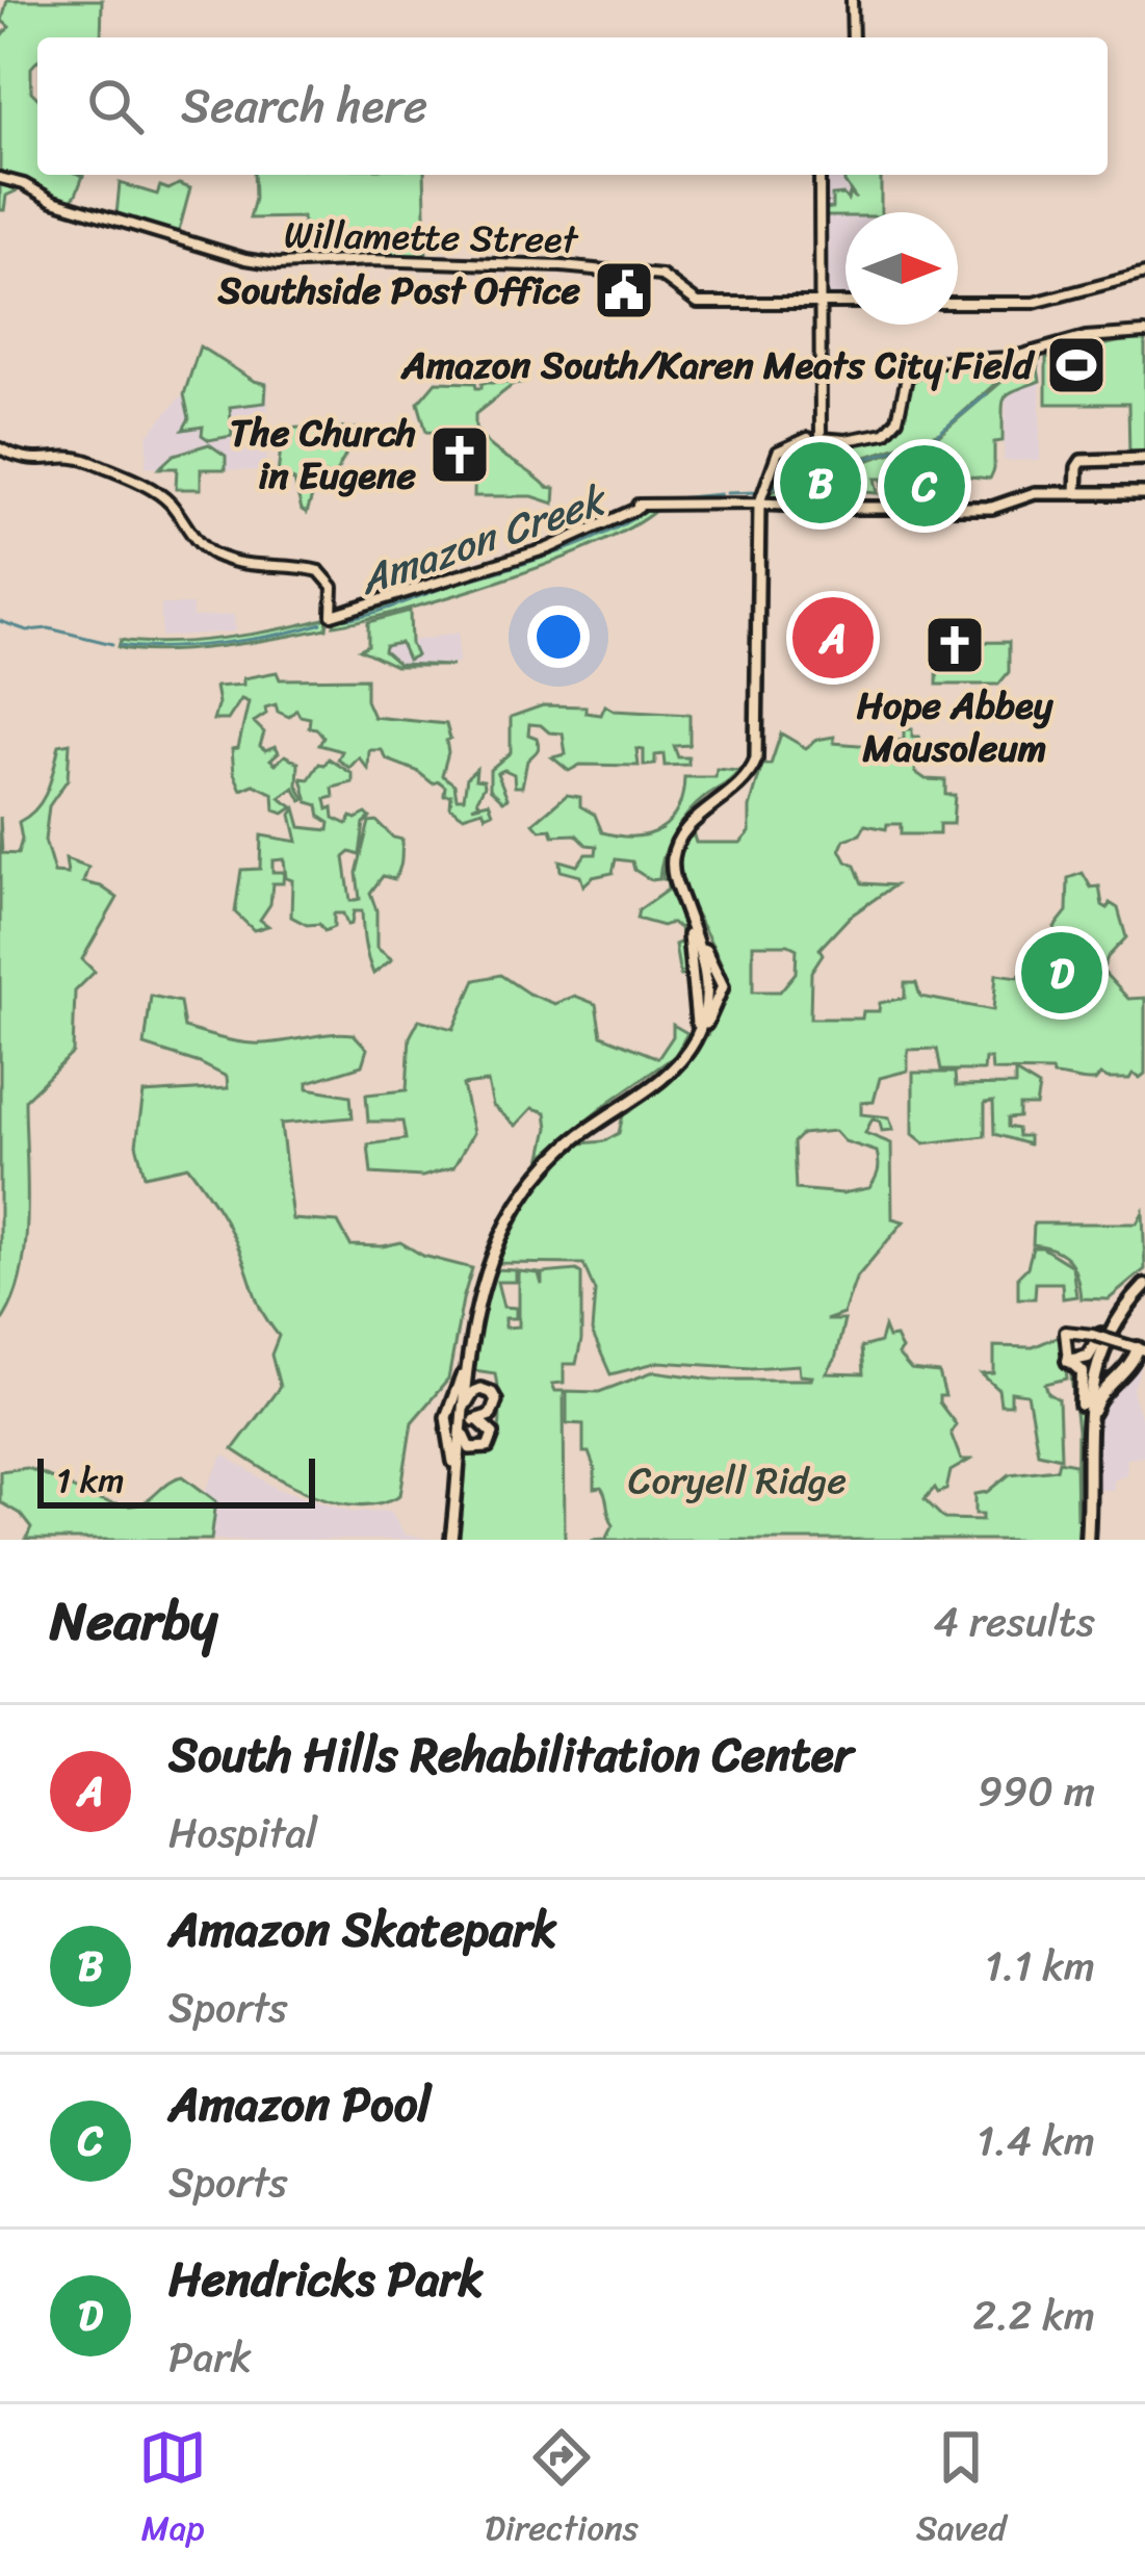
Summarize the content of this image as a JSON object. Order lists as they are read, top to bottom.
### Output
{
  "streets": {
    "main road": ["Willamette Street"]
  },
  "water": ["Amazon Creek"],
  "parks": ["Coryell Ridge"],
  "places": {
    "public building": ["Southside Post Office"],
    "sports": ["Amazon South/Karen Meats City Field"],
    "church": ["The Church in Eugene", "Hope Abbey Mausoleum"]
  },
  "scale_bar": "1 km",
  "north": "right",
  "page": {
    "search": "Search here",
    "pins": [
      "B",
      "C",
      "A",
      "D"
    ],
    "scale": "1 km",
    "heading": ["Nearby", "4 results"],
    "list": [
      {
        "mark": "A",
        "name": "South Hills Rehabilitation Center",
        "note": "Hospital",
        "value": "990 m"
      },
      {
        "mark": "B",
        "name": "Amazon Skatepark",
        "note": "Sports",
        "value": "1.1 km"
      },
      {
        "mark": "C",
        "name": "Amazon Pool",
        "note": "Sports",
        "value": "1.4 km"
      },
      {
        "mark": "D",
        "name": "Hendricks Park",
        "note": "Park",
        "value": "2.2 km"
      }
    ],
    "nav": ["Map", "Directions", "Saved"]
  }
}
